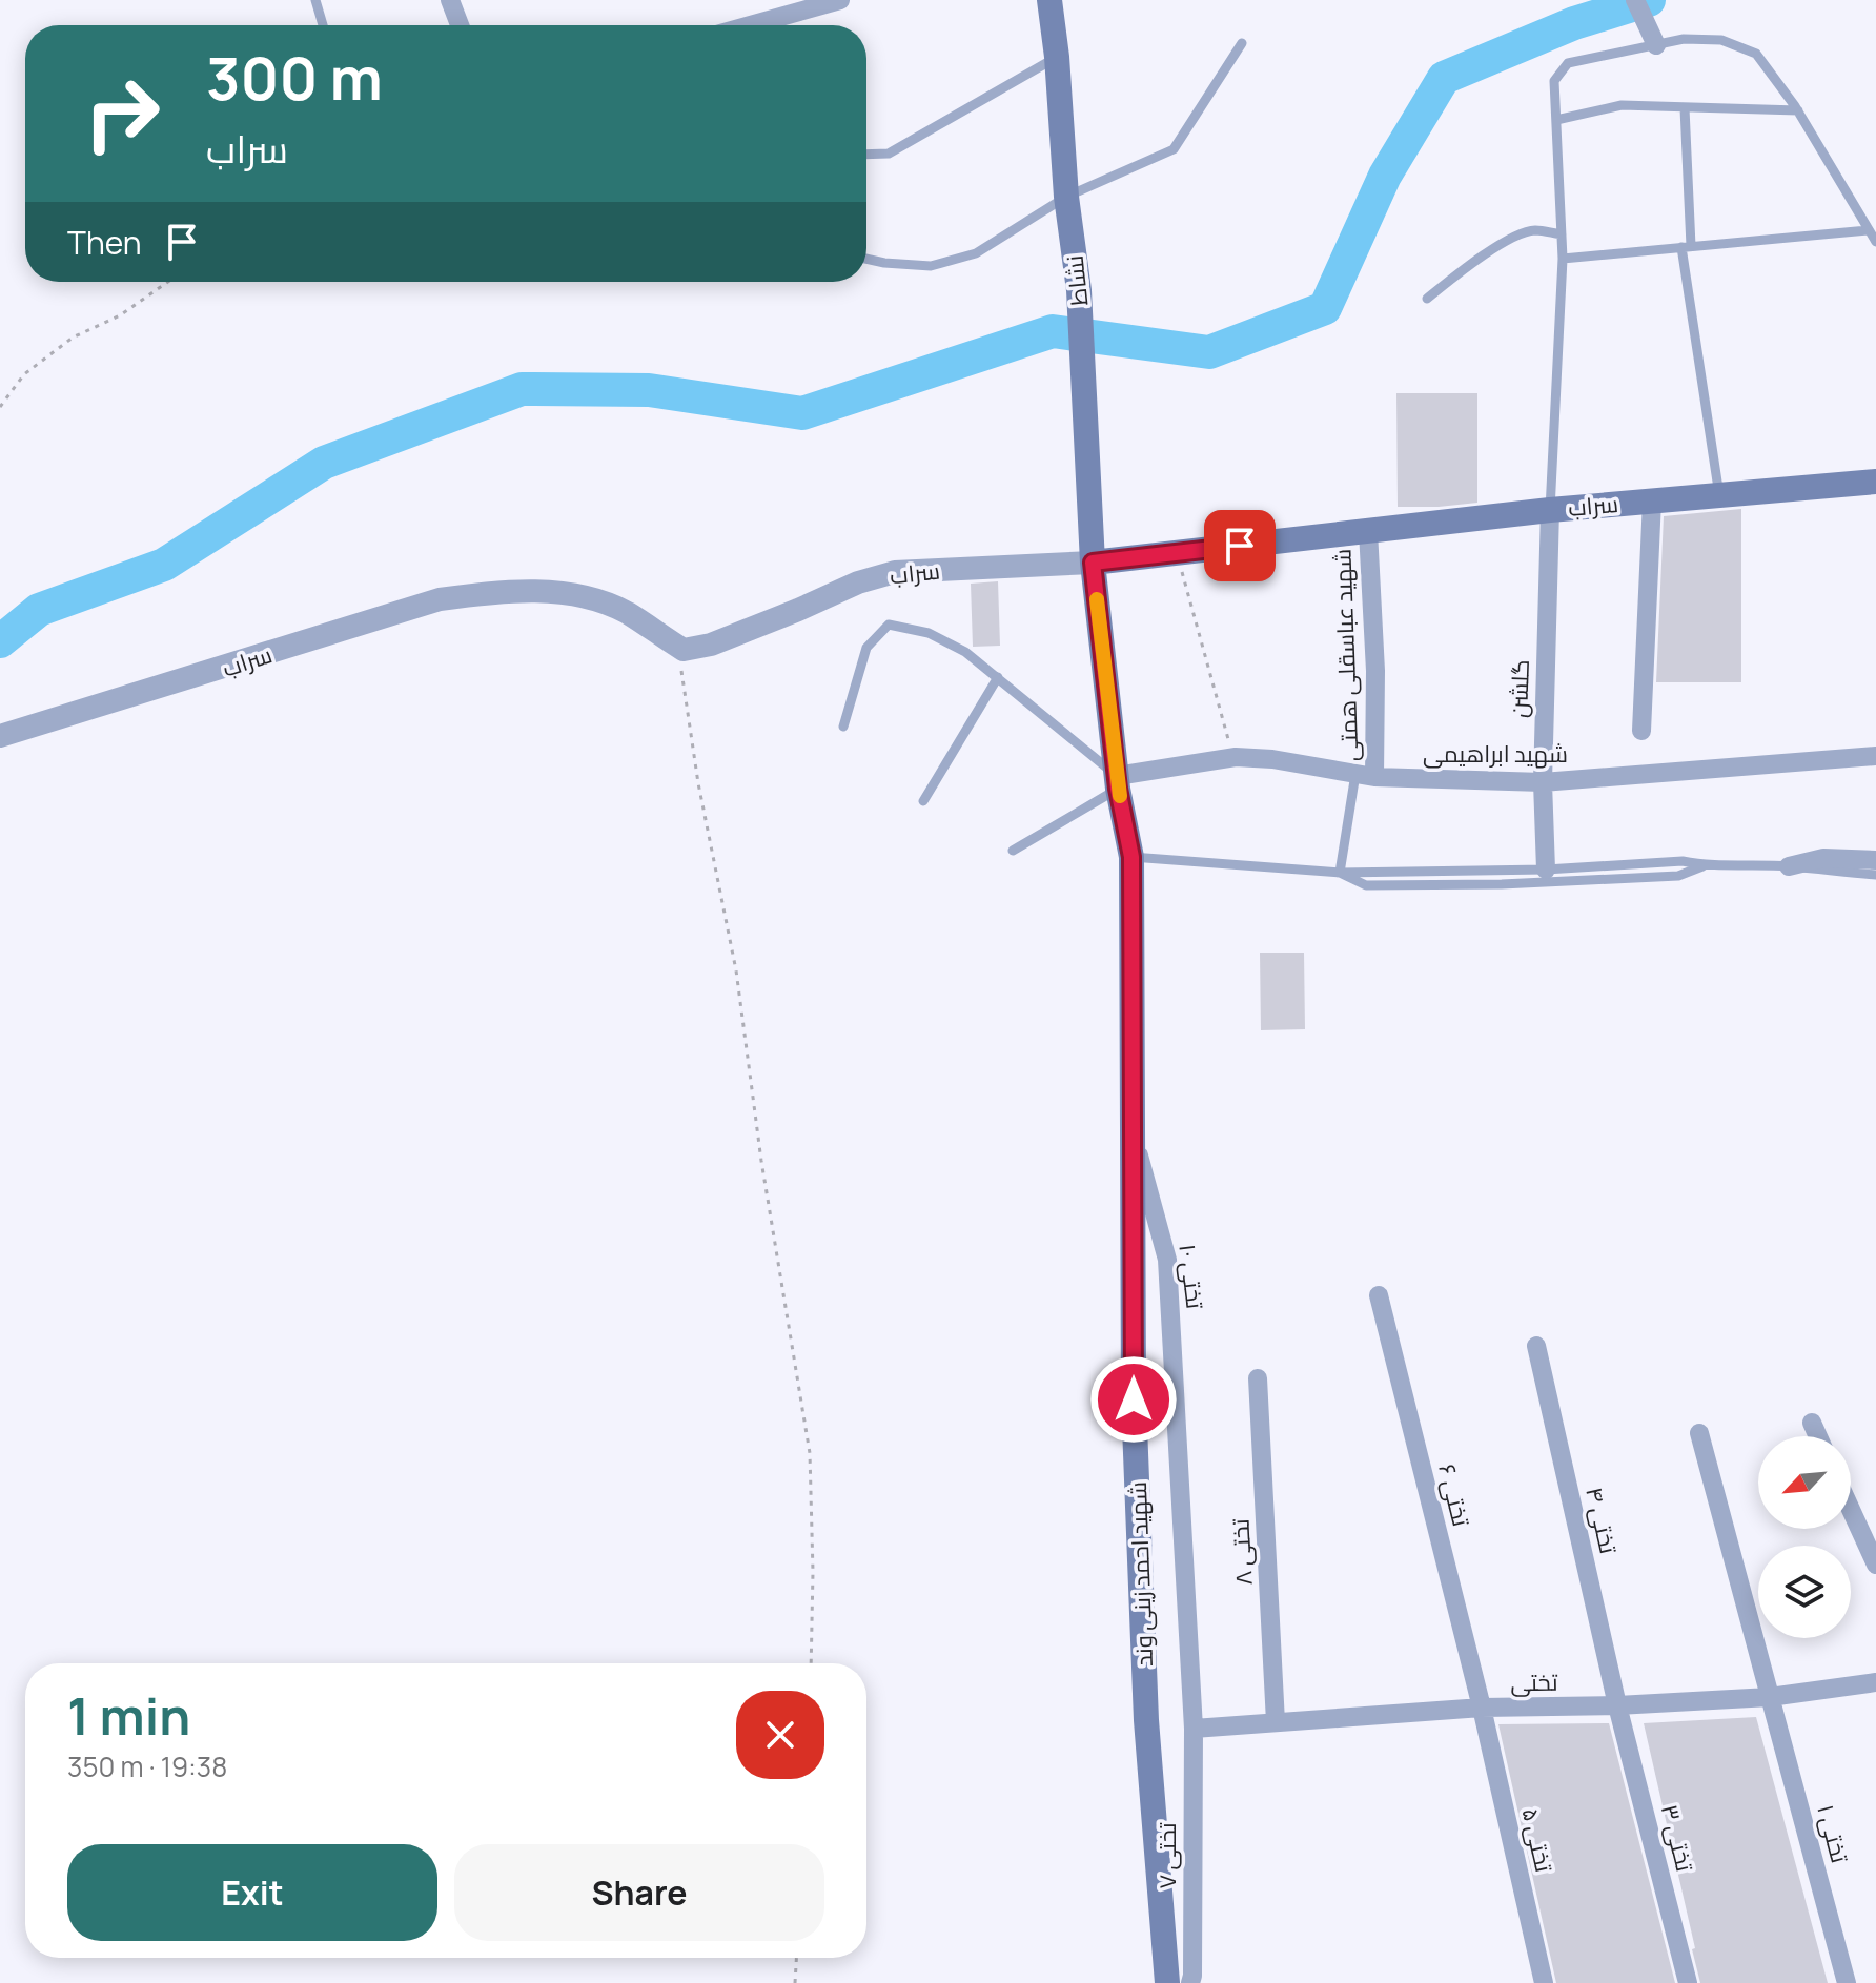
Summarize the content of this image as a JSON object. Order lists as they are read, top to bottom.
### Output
{
  "streets": {
    "main road": ["نشاط", "سراب", "شهید احمد زینی وند"],
    "street": [
      "شهید عباسقلی همتی",
      "گلشن",
      "شهید ابراهیمی",
      "تختی ۱۰",
      "تختی ۶",
      "تختی ۴",
      "تختی ۸",
      "تختی",
      "تختی ۱",
      "تختی ۳",
      "تختی ۵",
      "تختی ۷"
    ]
  },
  "crossings": [
    ["نشاط", "سراب"],
    ["نشاط", "شهید احمد زینی وند"],
    ["سراب", "شهید عباسقلی همتی"],
    ["سراب", "گلشن"],
    ["سراب", "شهید احمد زینی وند"],
    ["شهید عباسقلی همتی", "شهید ابراهیمی"],
    ["گلشن", "شهید ابراهیمی"],
    ["شهید ابراهیمی", "شهید احمد زینی وند"],
    ["تختی ۱۰", "شهید احمد زینی وند"],
    ["تختی ۱۰", "تختی"],
    ["تختی ۱۰", "تختی ۷"],
    ["تختی ۶", "تختی"],
    ["تختی ۶", "تختی ۵"],
    ["تختی ۴", "تختی"],
    ["تختی ۴", "تختی ۳"],
    ["تختی ۸", "تختی"],
    ["تختی", "تختی ۱"],
    ["تختی", "تختی ۳"],
    ["تختی", "تختی ۵"],
    ["تختی", "تختی ۷"]
  ],
  "north": "bottom left",
  "page": {
    "turn": ["300 m", "سراب"],
    "then": "Then",
    "heading": ["1 min", "350 m · 19:38"],
    "buttons": ["Exit", "Share"]
  }
}
